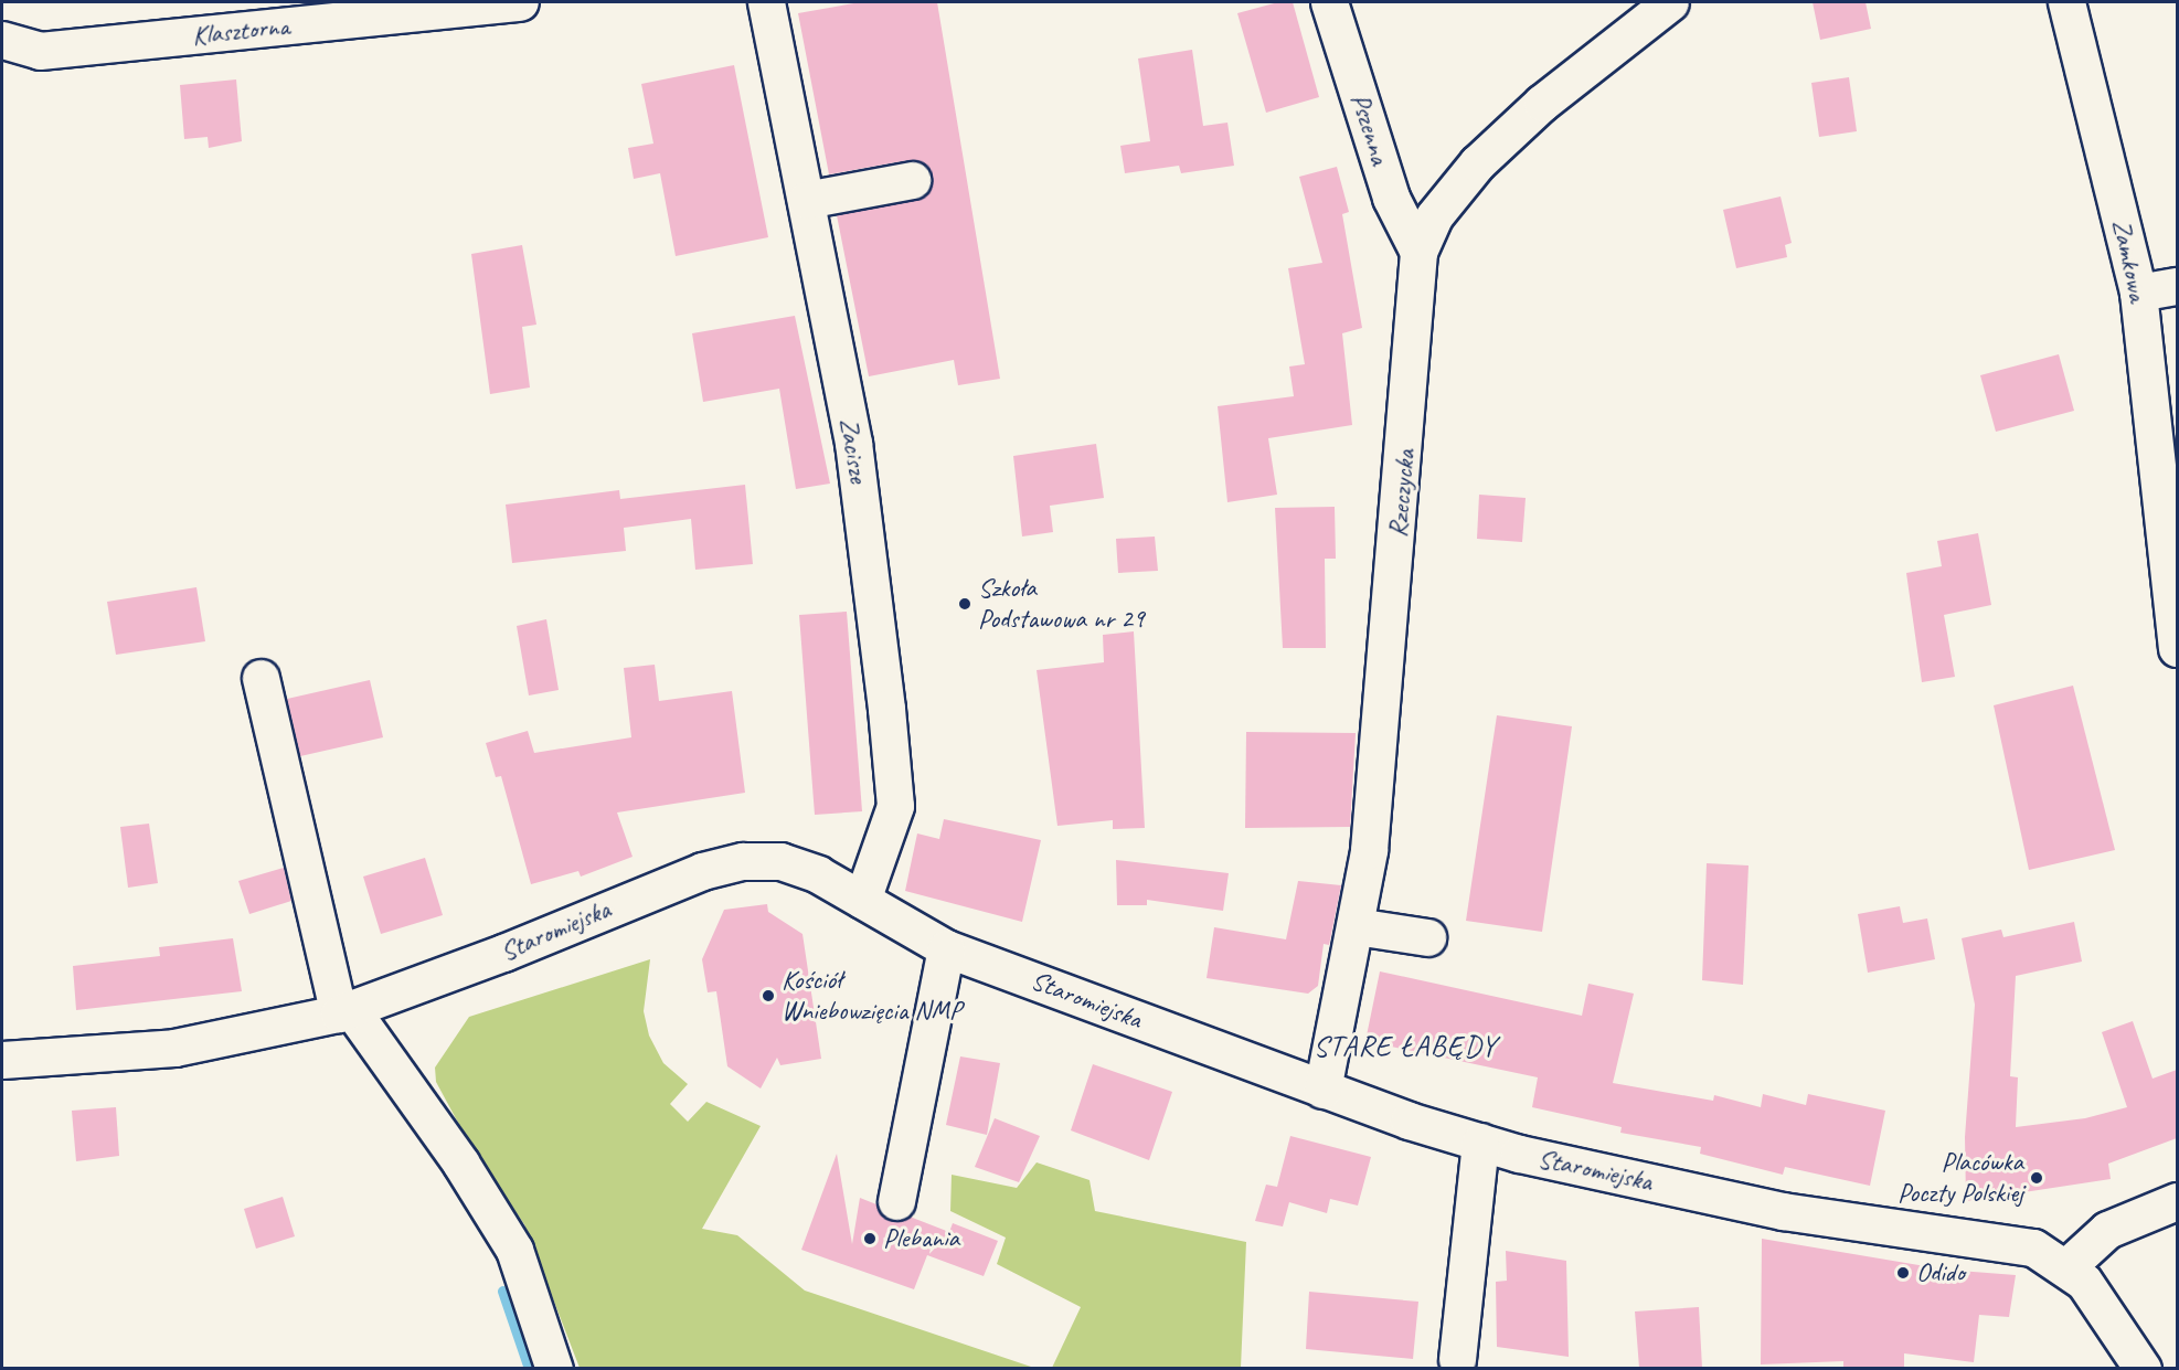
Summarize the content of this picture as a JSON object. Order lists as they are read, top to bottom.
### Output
{
  "streets": {
    "street": [
      "Klasztorna",
      "Pszenna",
      "Zamkowa",
      "Zacisze",
      "Rzeczycka",
      "Staromiejska"
    ]
  },
  "crossings": [
    ["Pszenna", "Rzeczycka"],
    ["Zacisze", "Staromiejska"],
    ["Rzeczycka", "Staromiejska"]
  ],
  "districts": ["STARE ŁABĘDY"],
  "places": [
    "Szkoła Podstawowa nr 29",
    "Kościół Wniebowzięcia NMP",
    "Placówka Poczty Polskiej",
    "Plebania",
    "Odido"
  ]
}
